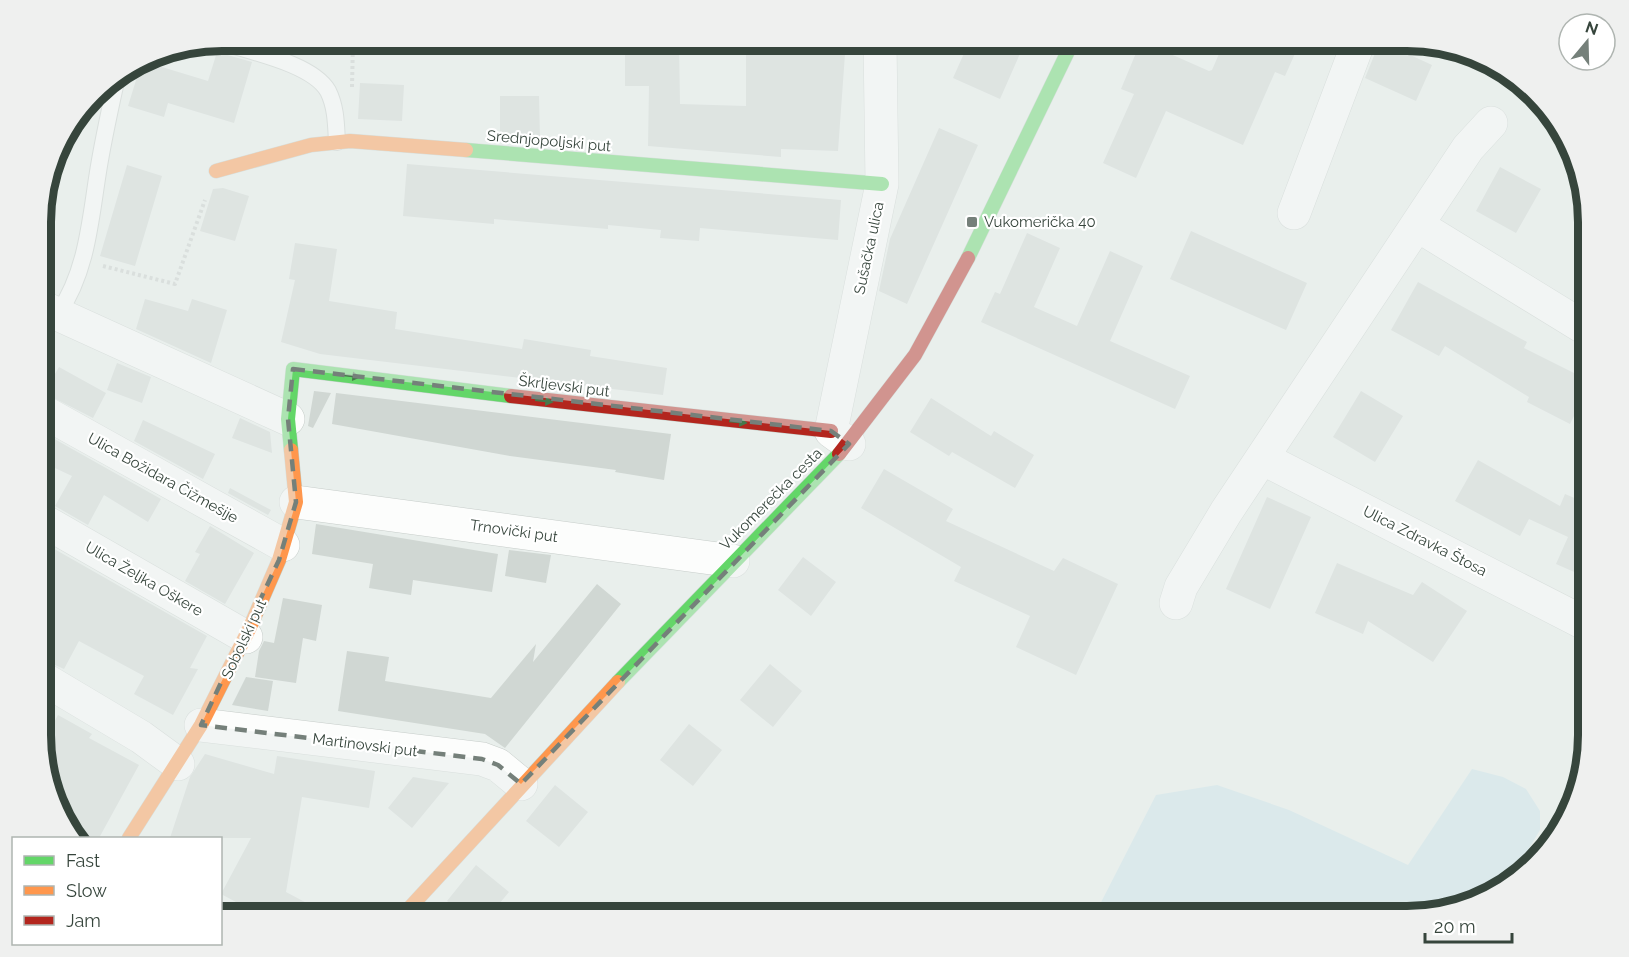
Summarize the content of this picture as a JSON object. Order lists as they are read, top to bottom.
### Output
{
  "streets": {
    "street": [
      "Srednjopoljski put",
      "Sušačka ulica",
      "Škrljevski put",
      "Ulica Božidara Čižmešije",
      "Vukomerečka cesta",
      "Trnovički put",
      "Ulica Zdravka Štosa",
      "Ulica Željka Oškere",
      "Sobolski put",
      "Martinovski put"
    ]
  },
  "crossings": [
    ["Srednjopoljski put", "Sušačka ulica"],
    ["Sušačka ulica", "Škrljevski put"],
    ["Sušačka ulica", "Vukomerečka cesta"],
    ["Škrljevski put", "Vukomerečka cesta"],
    ["Škrljevski put", "Sobolski put"],
    ["Ulica Božidara Čižmešije", "Sobolski put"],
    ["Vukomerečka cesta", "Trnovički put"],
    ["Vukomerečka cesta", "Martinovski put"],
    ["Trnovički put", "Sobolski put"],
    ["Ulica Željka Oškere", "Sobolski put"],
    ["Sobolski put", "Martinovski put"]
  ],
  "one_way": ["Škrljevski put"],
  "places": {
    "transit": ["Vukomerička 40"]
  },
  "legend": ["Fast", "Slow", "Jam"],
  "scale_bar": "20 m",
  "north": "top"
}
